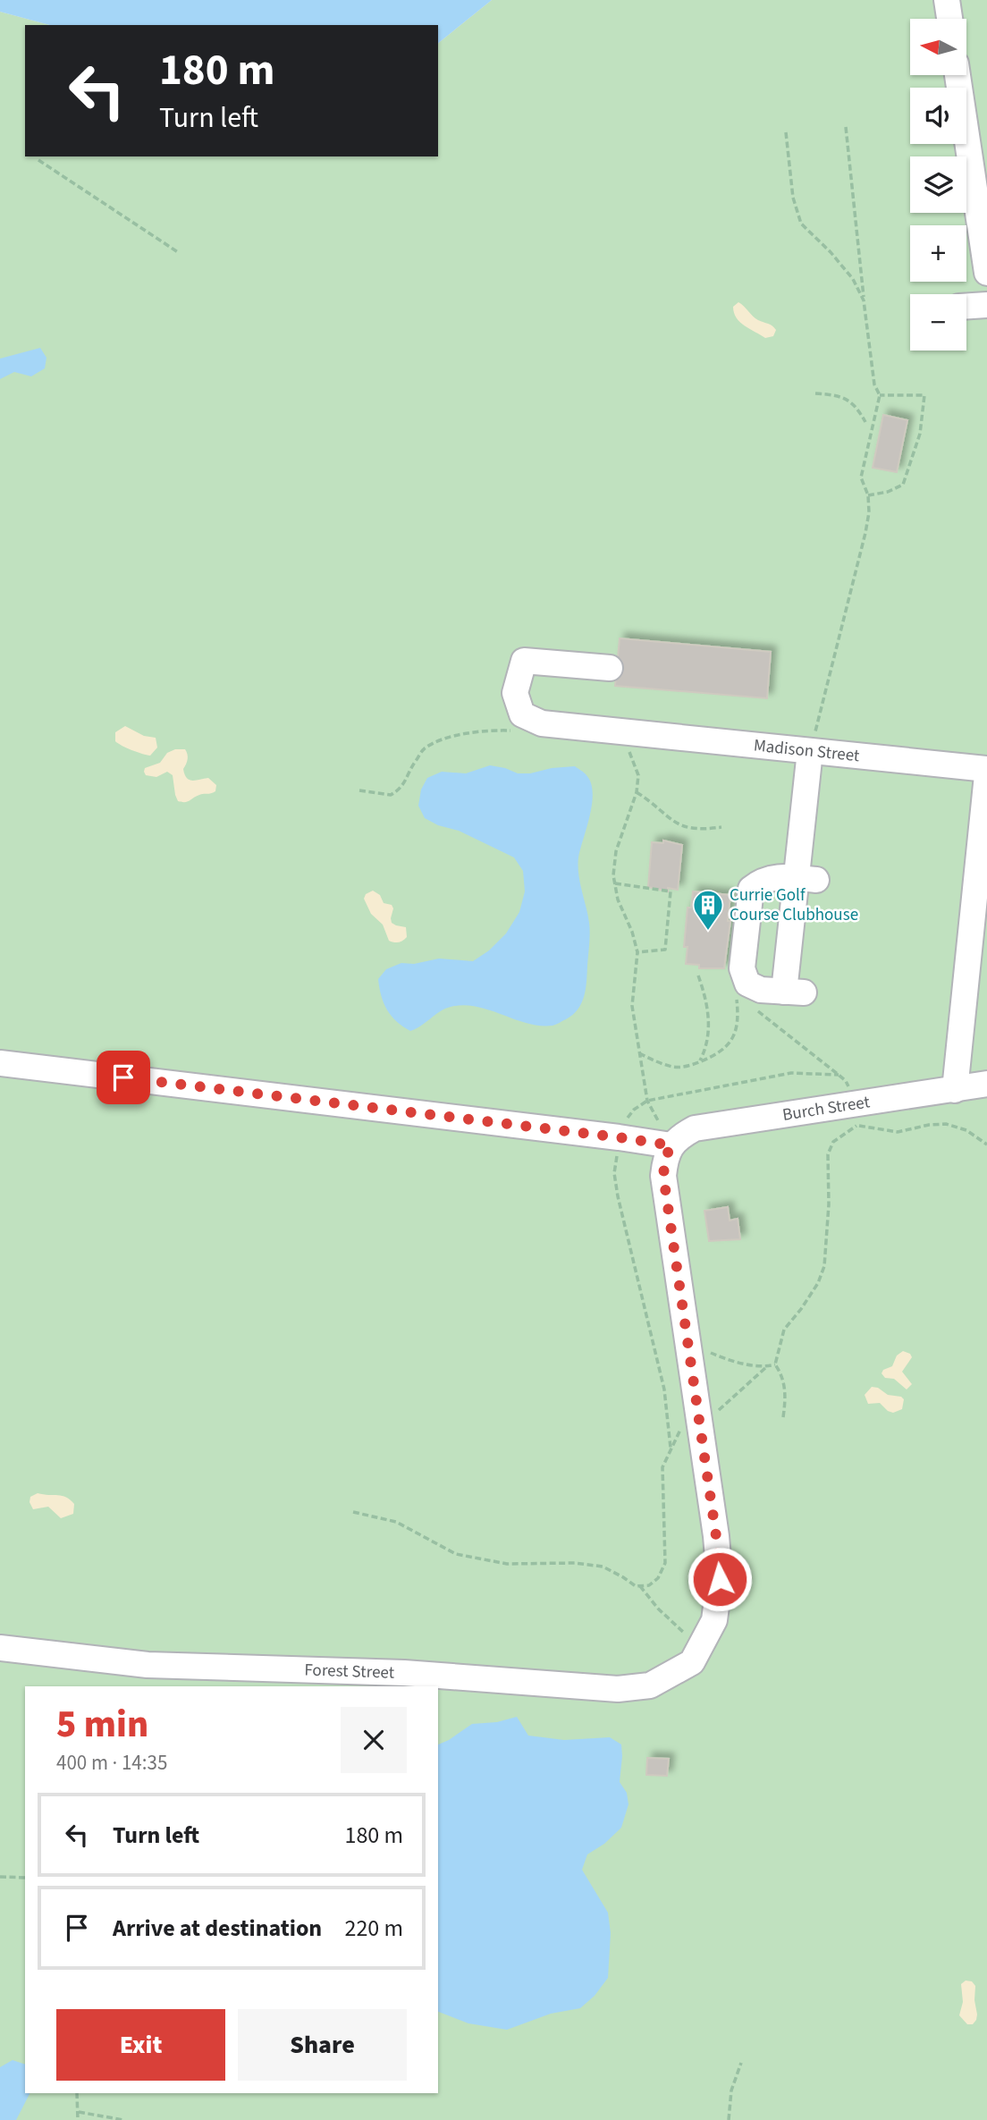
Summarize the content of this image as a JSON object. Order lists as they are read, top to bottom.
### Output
{
  "streets": {
    "street": ["Madison Street", "Burch Street", "Forest Street"]
  },
  "places": {
    "building": ["Currie Golf Course Clubhouse"]
  },
  "north": "left",
  "page": {
    "map_buttons": ["+", "−"],
    "turn": ["180 m", "Turn left"],
    "heading": ["5 min", "400 m · 14:35"],
    "list": [
      {
        "name": "Turn left",
        "value": "180 m"
      },
      {
        "name": "Arrive at destination",
        "value": "220 m"
      }
    ],
    "buttons": ["Exit", "Share"]
  }
}
